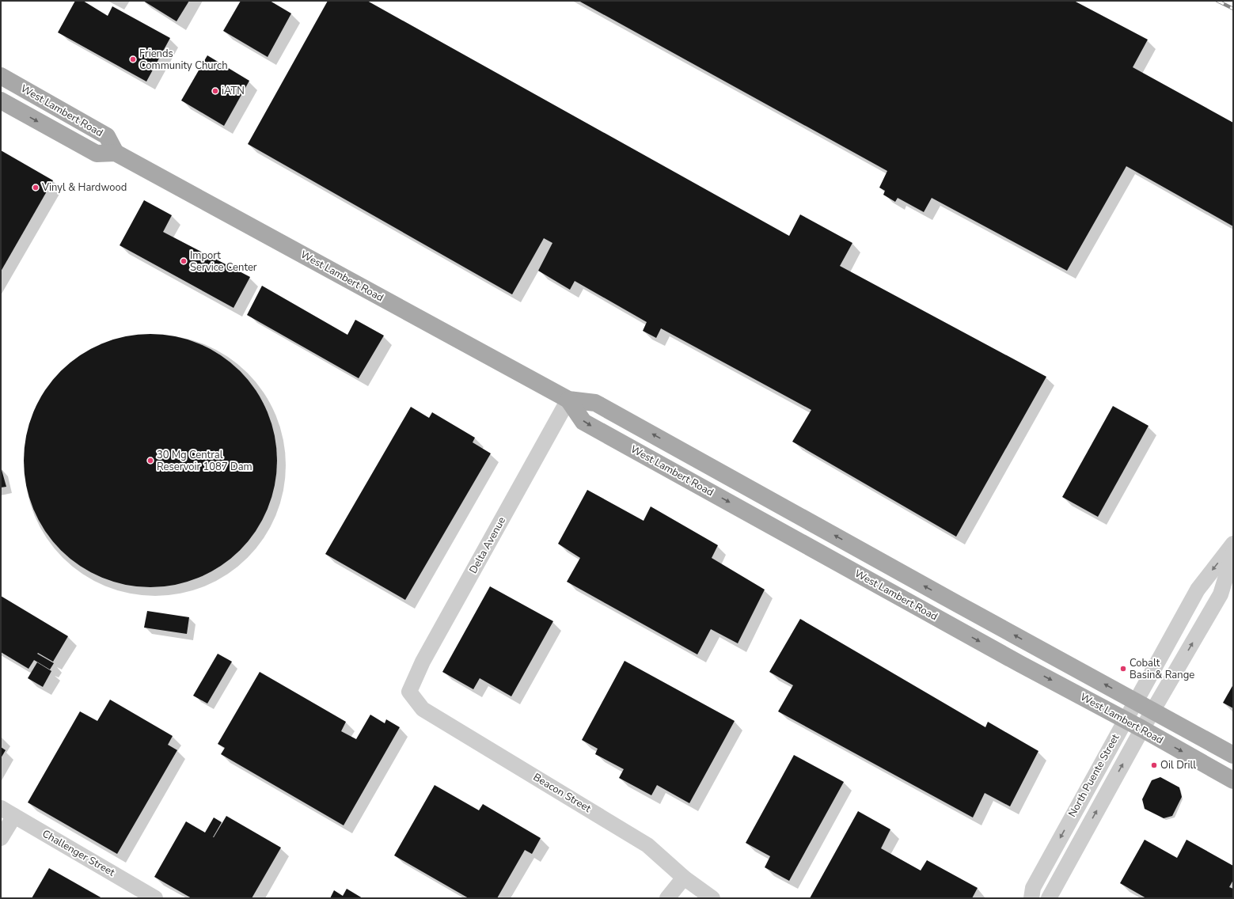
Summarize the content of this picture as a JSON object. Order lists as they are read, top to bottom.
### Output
{
  "streets": {
    "main road": ["West Lambert Road"],
    "street": [
      "Delta Avenue",
      "North Puente Street",
      "Beacon Street",
      "Challenger Street"
    ]
  },
  "crossings": [
    ["West Lambert Road", "Delta Avenue"],
    ["West Lambert Road", "North Puente Street"],
    ["Delta Avenue", "Beacon Street"]
  ],
  "places": [
    "Friends Community Church",
    "iATN",
    "Vinyl & Hardwood",
    "Import Service Center",
    "30 Mg Central Reservoir 1087 Dam",
    "Cobalt Basin& Range",
    "Oil Drill"
  ]
}
